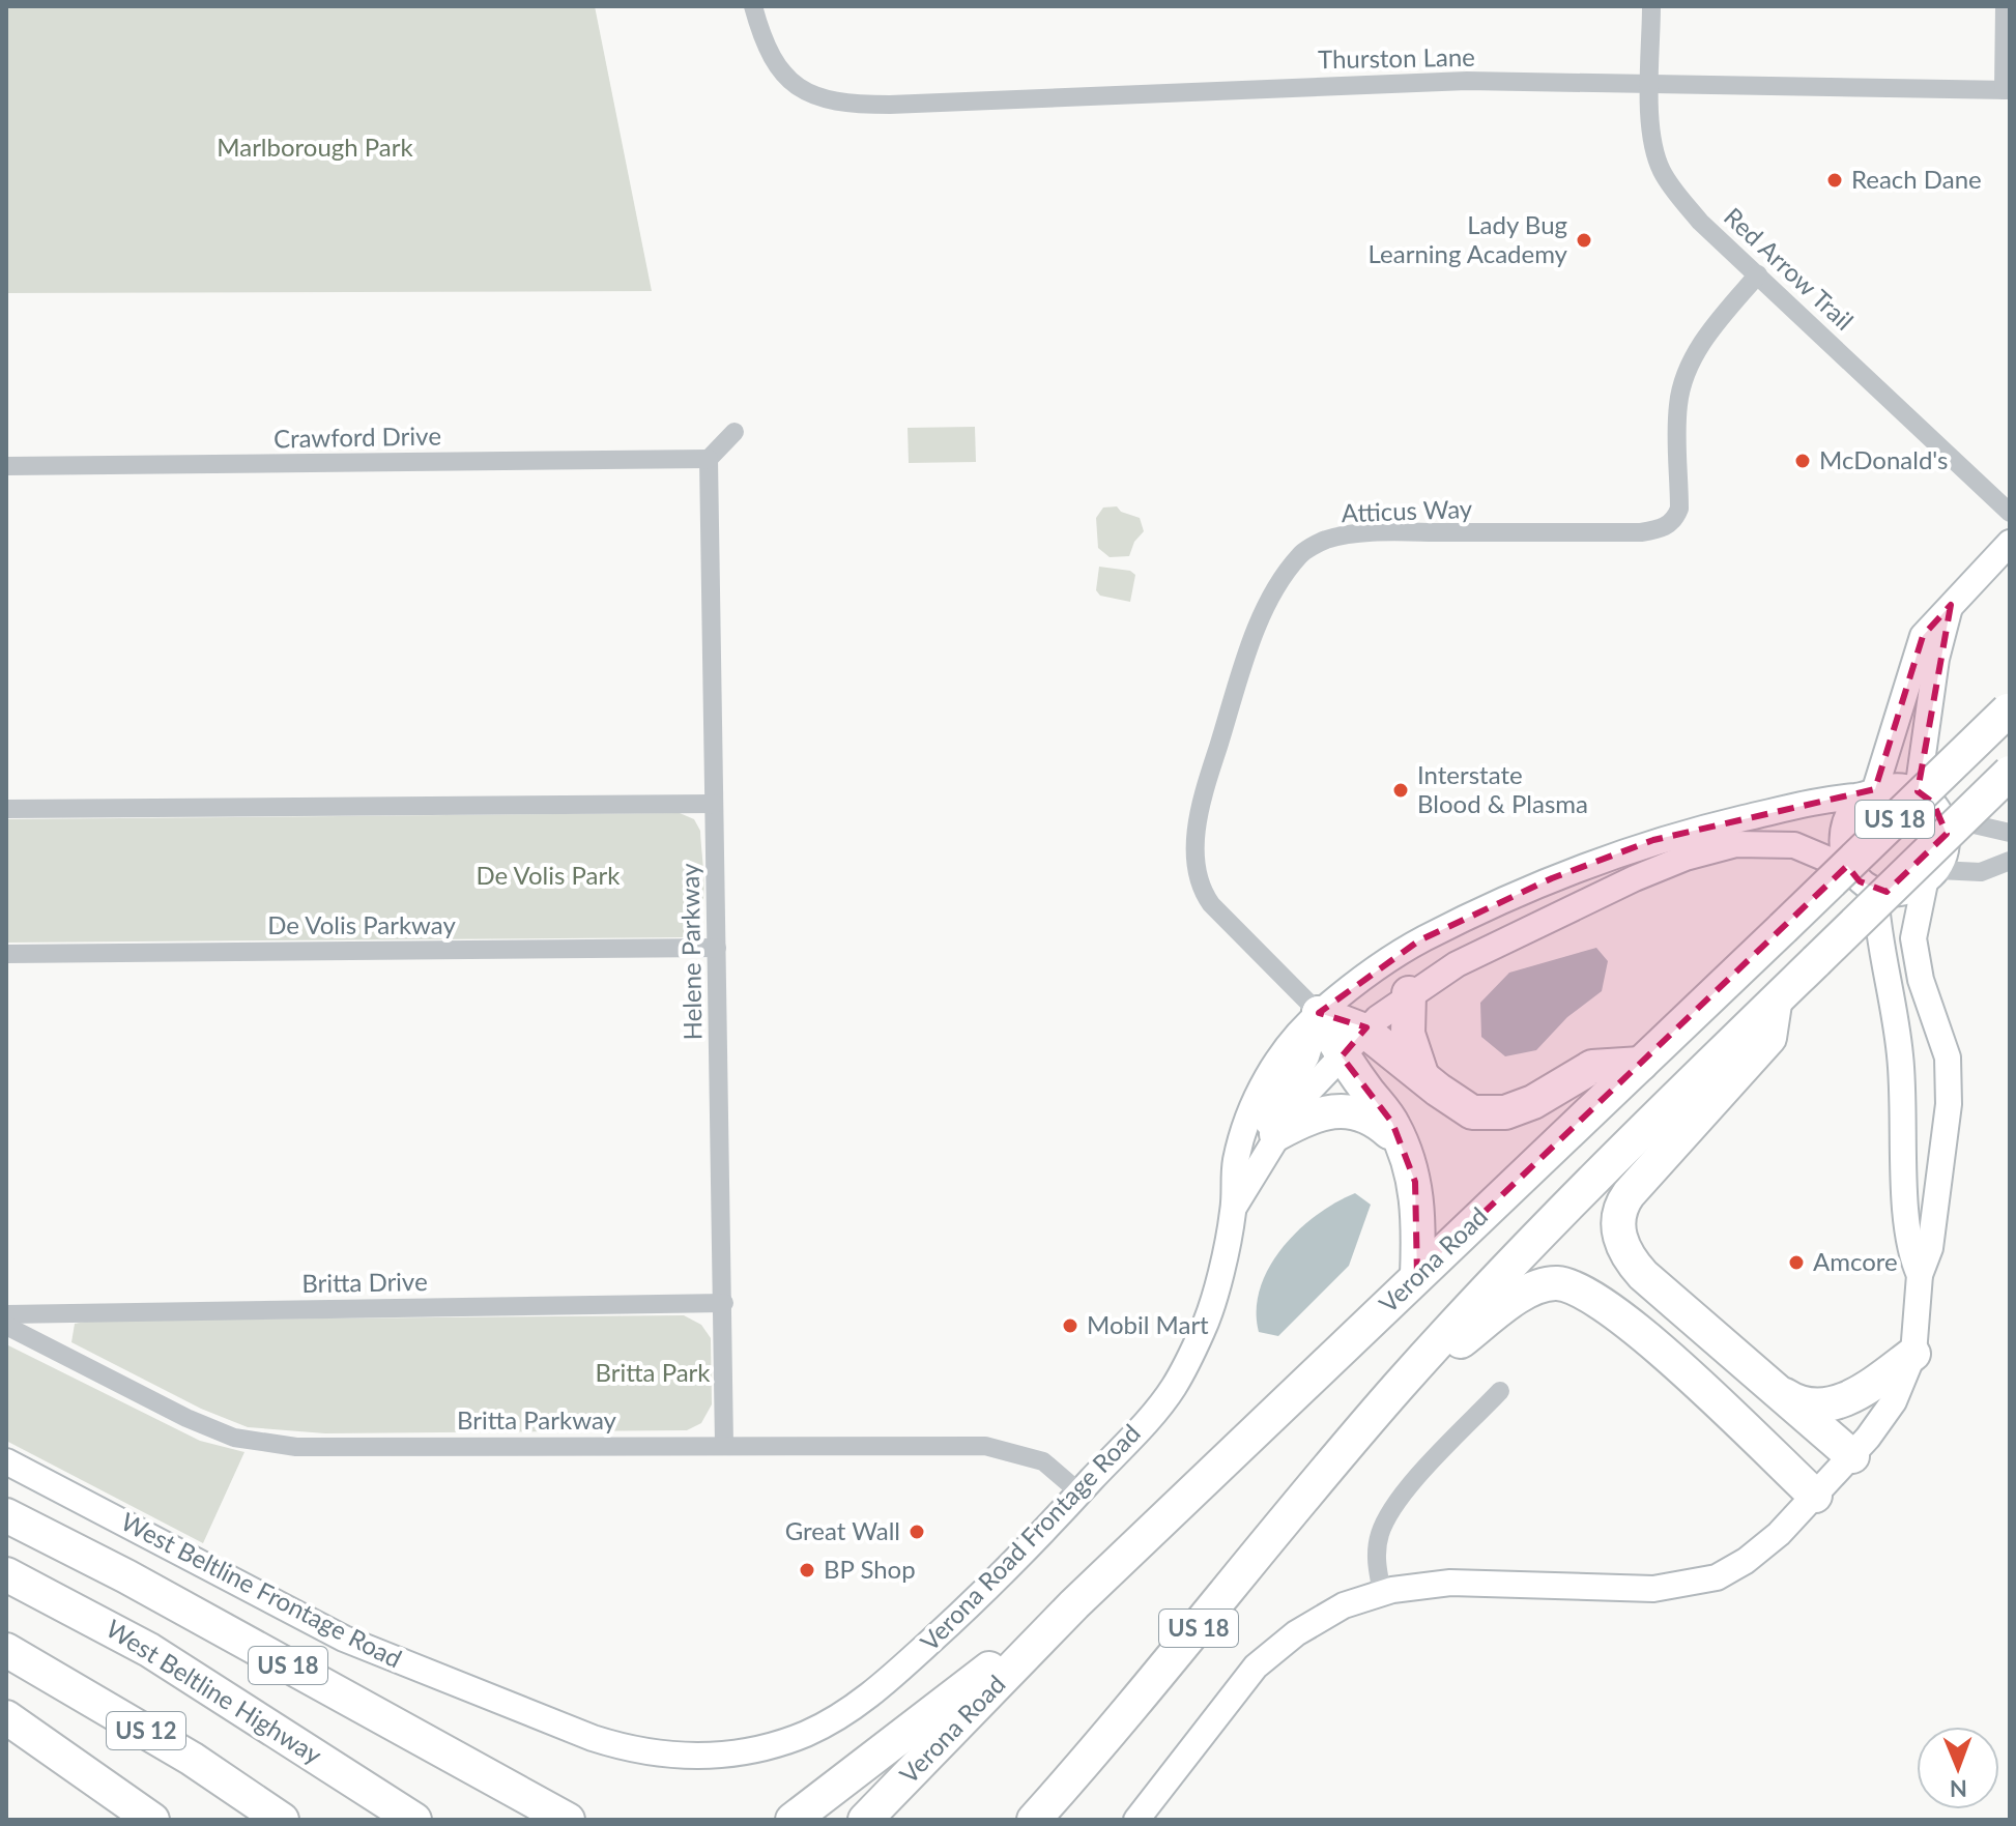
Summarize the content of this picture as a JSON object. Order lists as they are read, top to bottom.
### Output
{
  "streets": {
    "highway": [
      "US 18",
      "Verona Road",
      "West Beltline Highway",
      "US 12"
    ],
    "street": [
      "Thurston Lane",
      "Red Arrow Trail",
      "Crawford Drive",
      "Atticus Way",
      "De Volis Parkway",
      "Helene Parkway",
      "Britta Drive",
      "Britta Parkway",
      "Verona Road Frontage Road",
      "West Beltline Frontage Road"
    ]
  },
  "crossings": [
    ["Thurston Lane", "Red Arrow Trail"],
    ["Red Arrow Trail", "Atticus Way"],
    ["Crawford Drive", "Helene Parkway"],
    ["Atticus Way", "Verona Road Frontage Road"],
    ["US 18", "Verona Road"],
    ["De Volis Parkway", "Helene Parkway"],
    ["Helene Parkway", "Britta Drive"],
    ["Helene Parkway", "Britta Parkway"],
    ["Britta Parkway", "Verona Road Frontage Road"],
    ["Verona Road Frontage Road", "West Beltline Frontage Road"]
  ],
  "parks": ["Marlborough Park", "De Volis Park", "Britta Park"],
  "places": [
    "Reach Dane",
    "Lady Bug Learning Academy",
    "McDonald's",
    "Interstate Blood & Plasma",
    "Amcore",
    "Mobil Mart",
    "Great Wall",
    "BP Shop"
  ],
  "north": "bottom"
}
